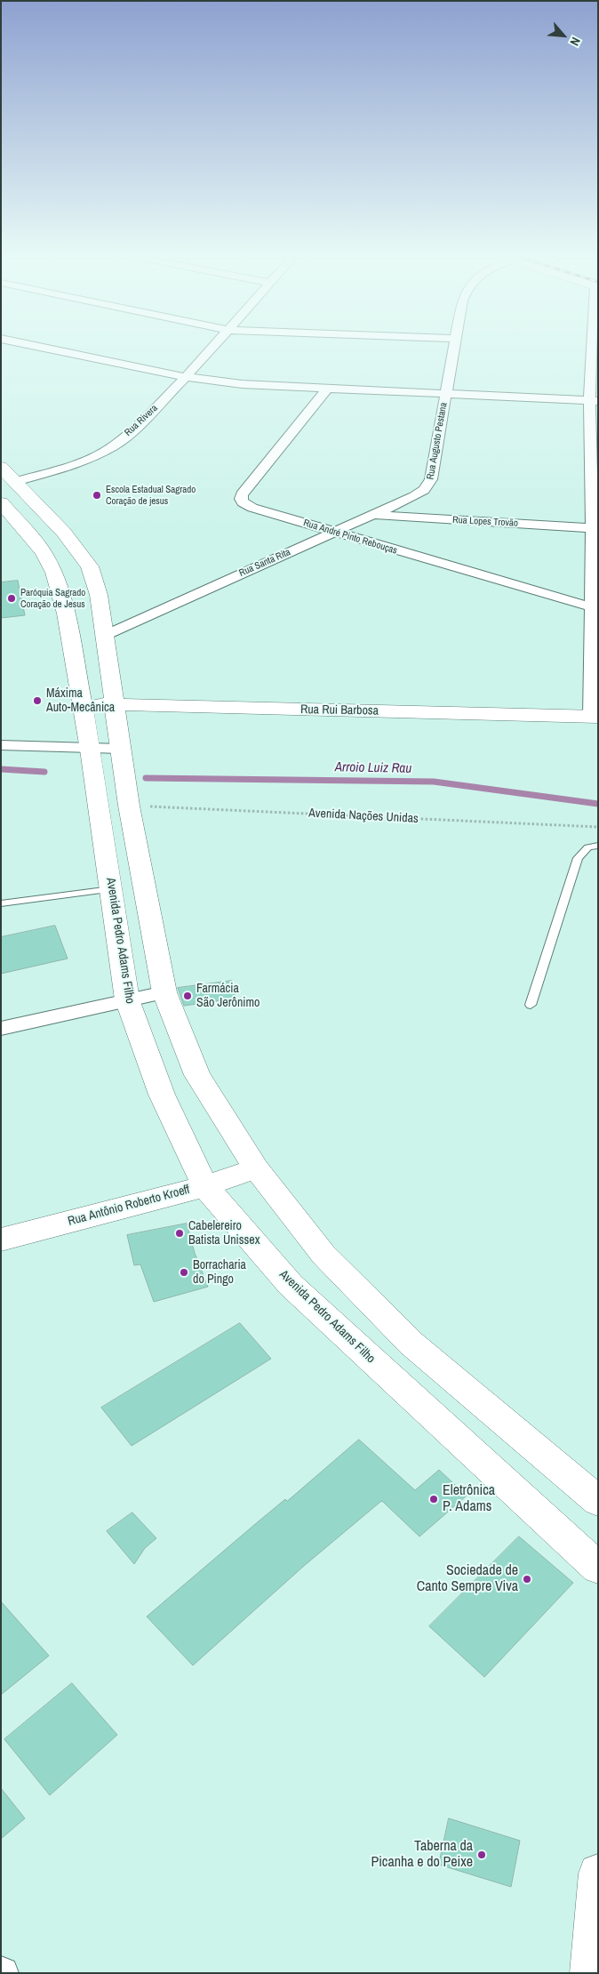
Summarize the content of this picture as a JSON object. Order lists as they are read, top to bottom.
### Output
{
  "streets": {
    "main road": ["Rua Rui Barbosa", "Avenida Pedro Adams Filho", "Rua Antônio Roberto Kroeff"],
    "street": [
      "Rua Rivera",
      "Rua Augusto Pestana",
      "Rua Lopes Trovão",
      "Rua André Pinto Rebouças",
      "Rua Santa Rita"
    ],
    "path": ["Avenida Nações Unidas"]
  },
  "crossings": [
    ["Rua Rivera", "Avenida Pedro Adams Filho"],
    ["Rua Augusto Pestana", "Rua Santa Rita"],
    ["Rua Lopes Trovão", "Rua Santa Rita"],
    ["Rua André Pinto Rebouças", "Rua Santa Rita"],
    ["Rua Rui Barbosa", "Avenida Pedro Adams Filho"],
    ["Avenida Pedro Adams Filho", "Rua Antônio Roberto Kroeff"]
  ],
  "water": ["Arroio Luiz Rau"],
  "places": [
    "Escola Estadual Sagrado Coração de jesus",
    "Paróquia Sagrado Coração de Jesus",
    "Máxima Auto-Mecânica",
    "Farmácia São Jerônimo",
    "Cabelereiro Batista Unissex",
    "Borracharia do Pingo",
    "Eletrônica P. Adams",
    "Sociedade de Canto Sempre Viva",
    "Taberna da Picanha e do Peixe"
  ],
  "north": "bottom right"
}
